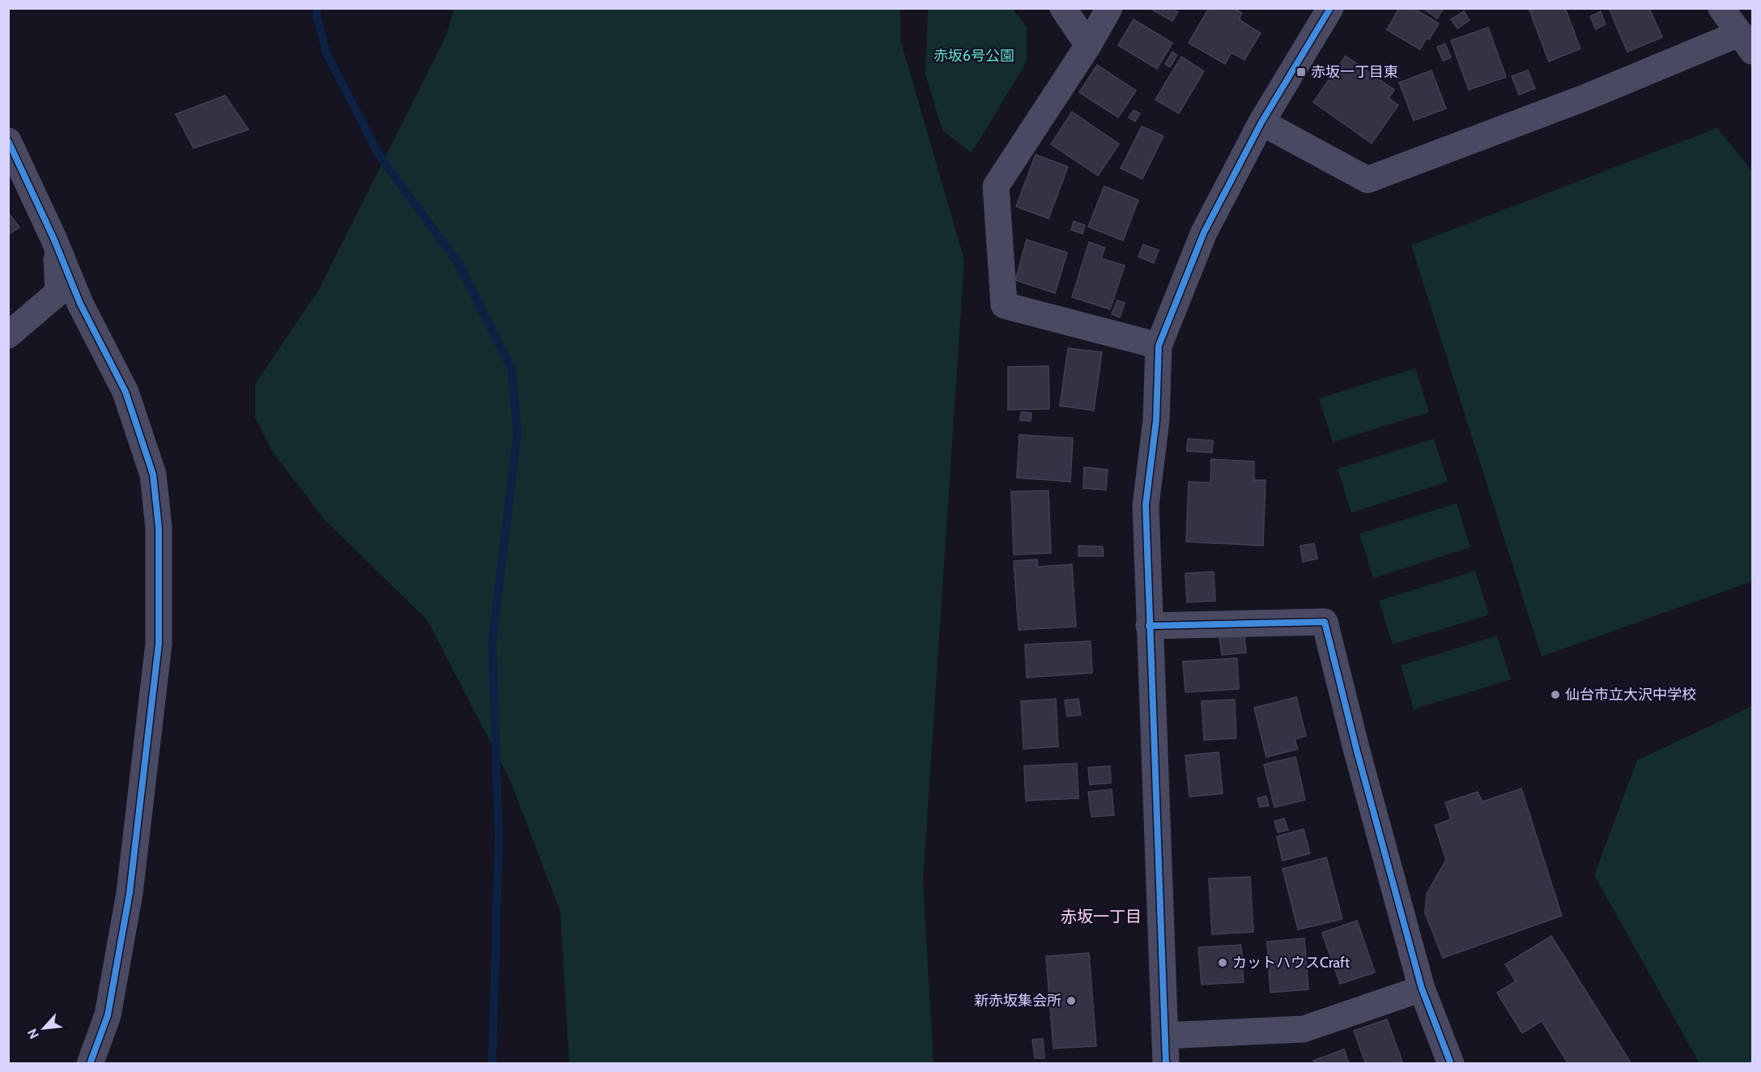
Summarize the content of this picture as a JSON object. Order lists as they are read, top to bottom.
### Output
{
  "districts": ["赤坂一丁目"],
  "parks": ["赤坂6号公園"],
  "places": {
    "transit": ["赤坂一丁目東"],
    "other": ["仙台市立大沢中学校", "カットハウスCraft", "新赤坂集会所"]
  },
  "north": "bottom left"
}
